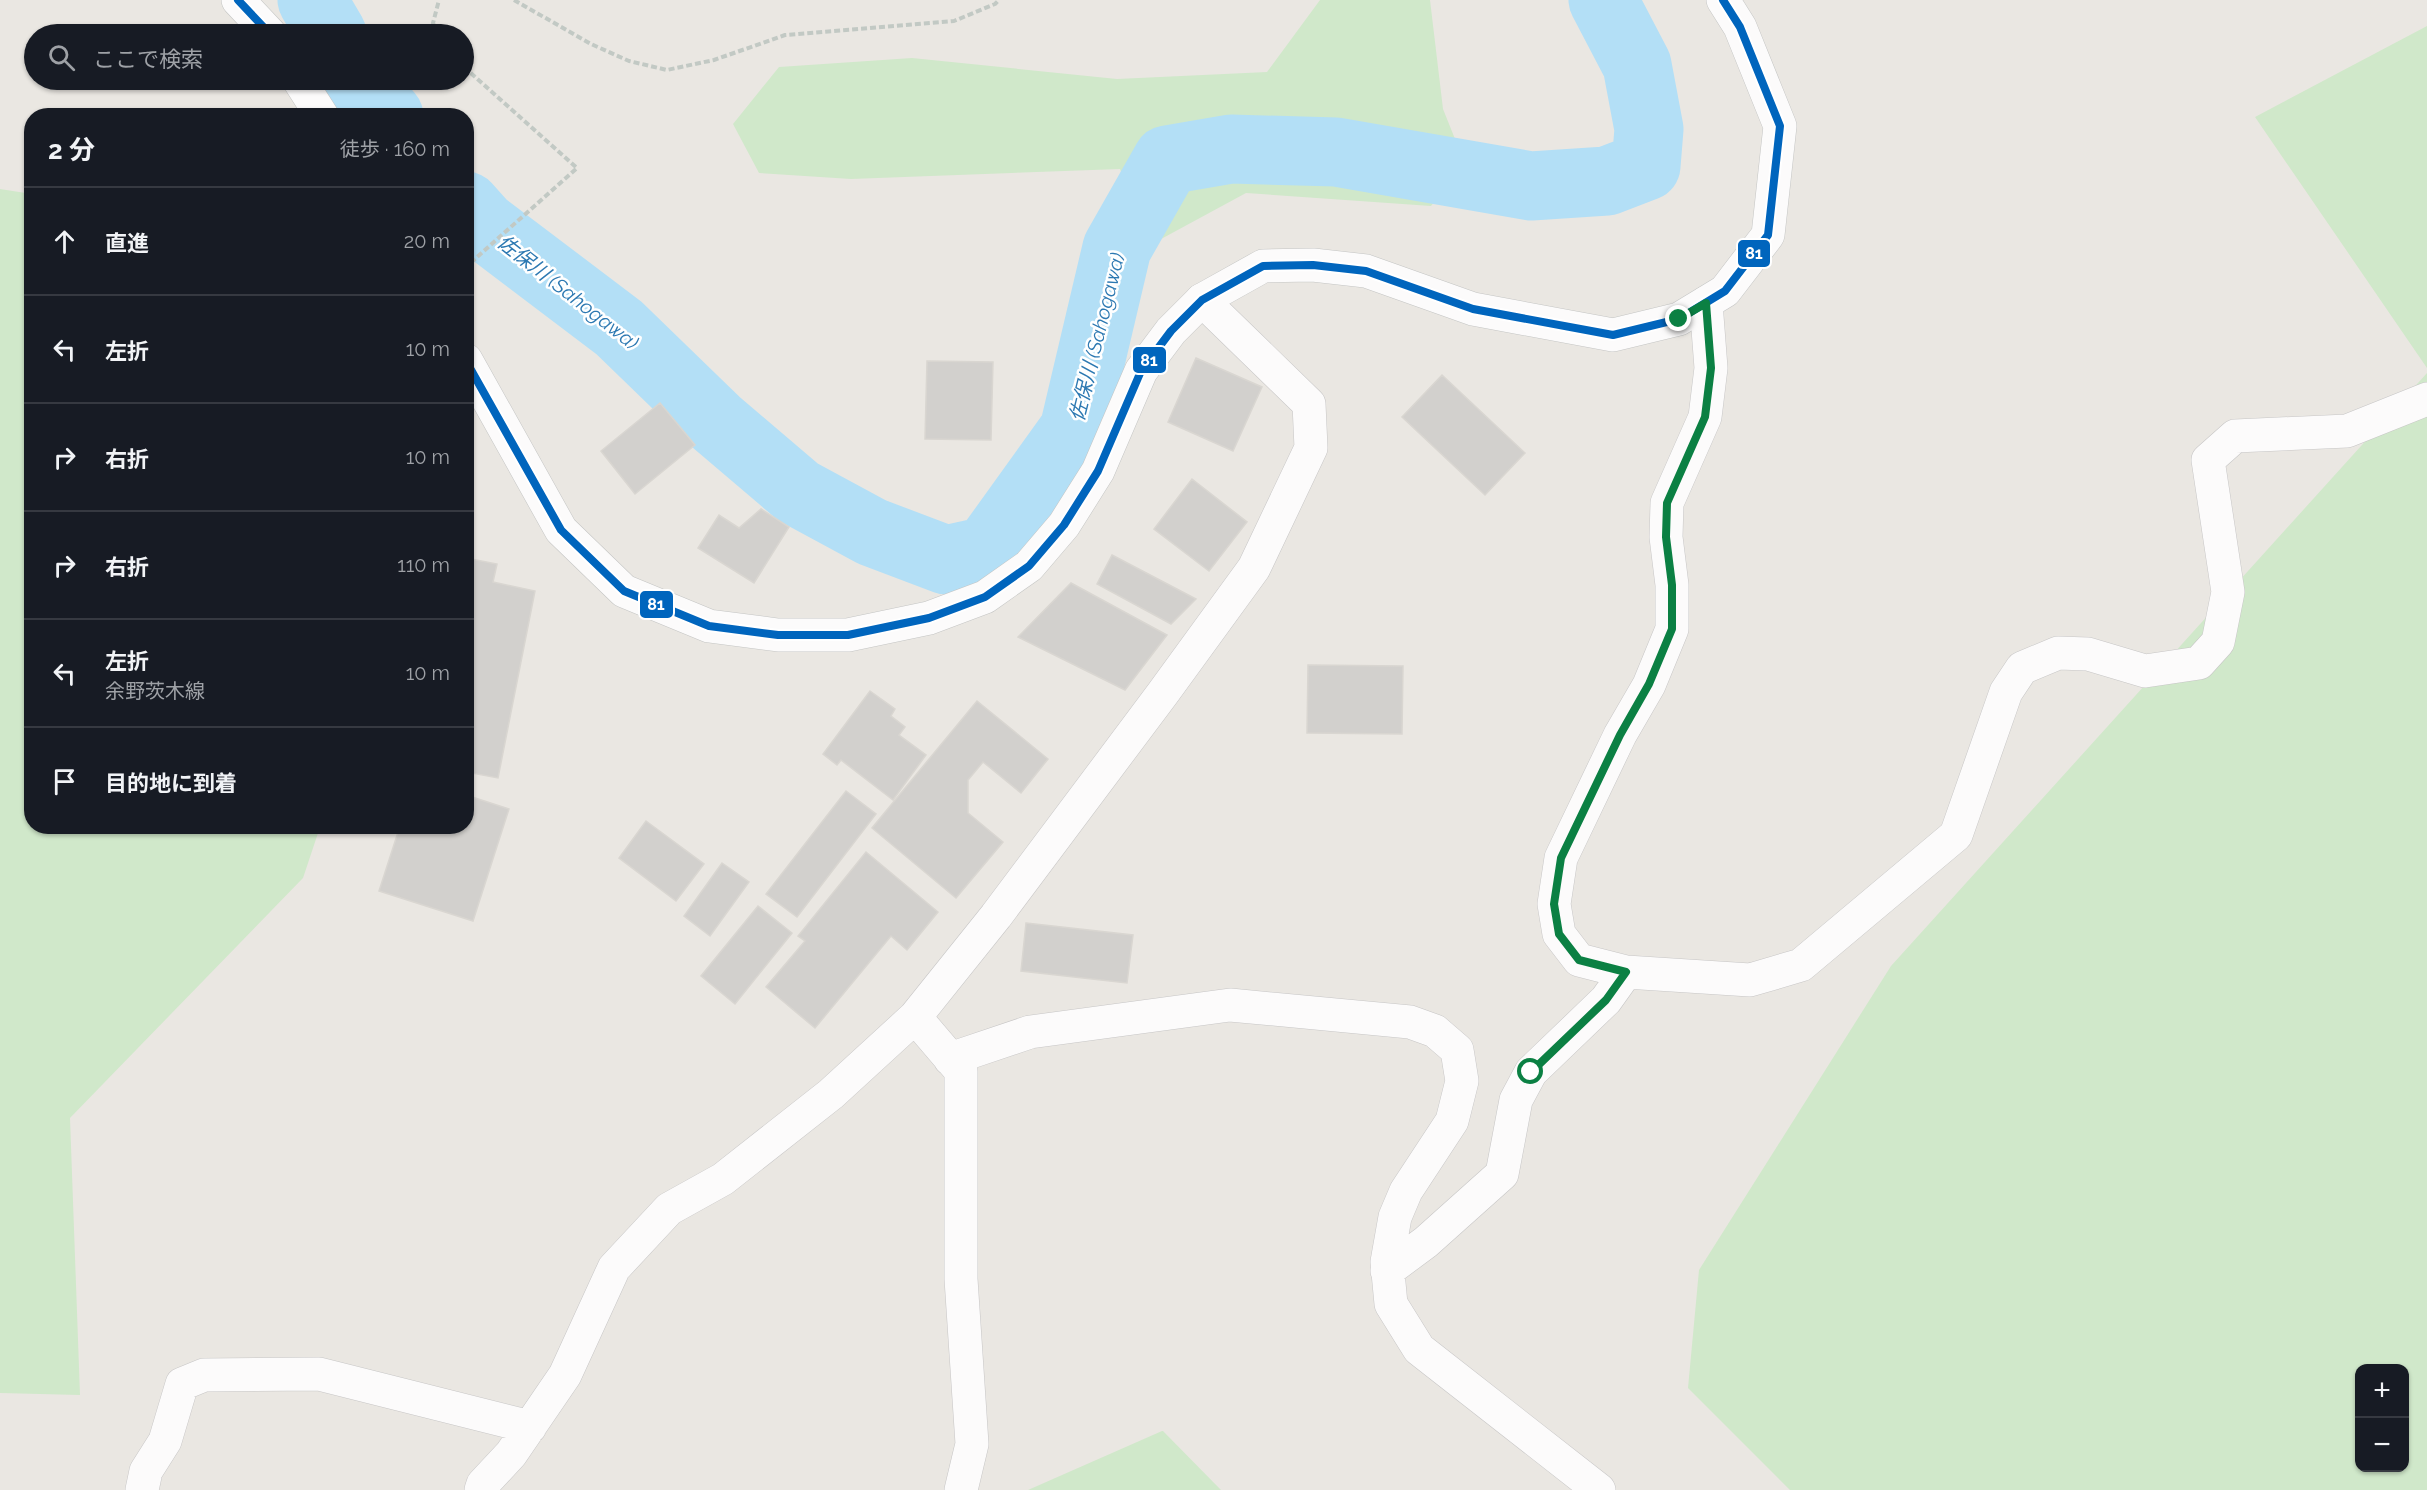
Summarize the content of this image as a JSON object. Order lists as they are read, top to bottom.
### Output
{
  "water": ["佐保川 (Sahogawa)"],
  "lines": ["transit line 81"],
  "page": {
    "search": "ここで検索",
    "heading": ["2 分", "徒歩 · 160 m"],
    "list": [
      ["直進", "20 m"],
      ["左折", "10 m"],
      ["右折", "10 m"],
      ["右折", "110 m"],
      ["左折", "余野茨木線", "10 m"],
      "目的地に到着"
    ],
    "map_buttons": ["+", "−"]
  }
}
